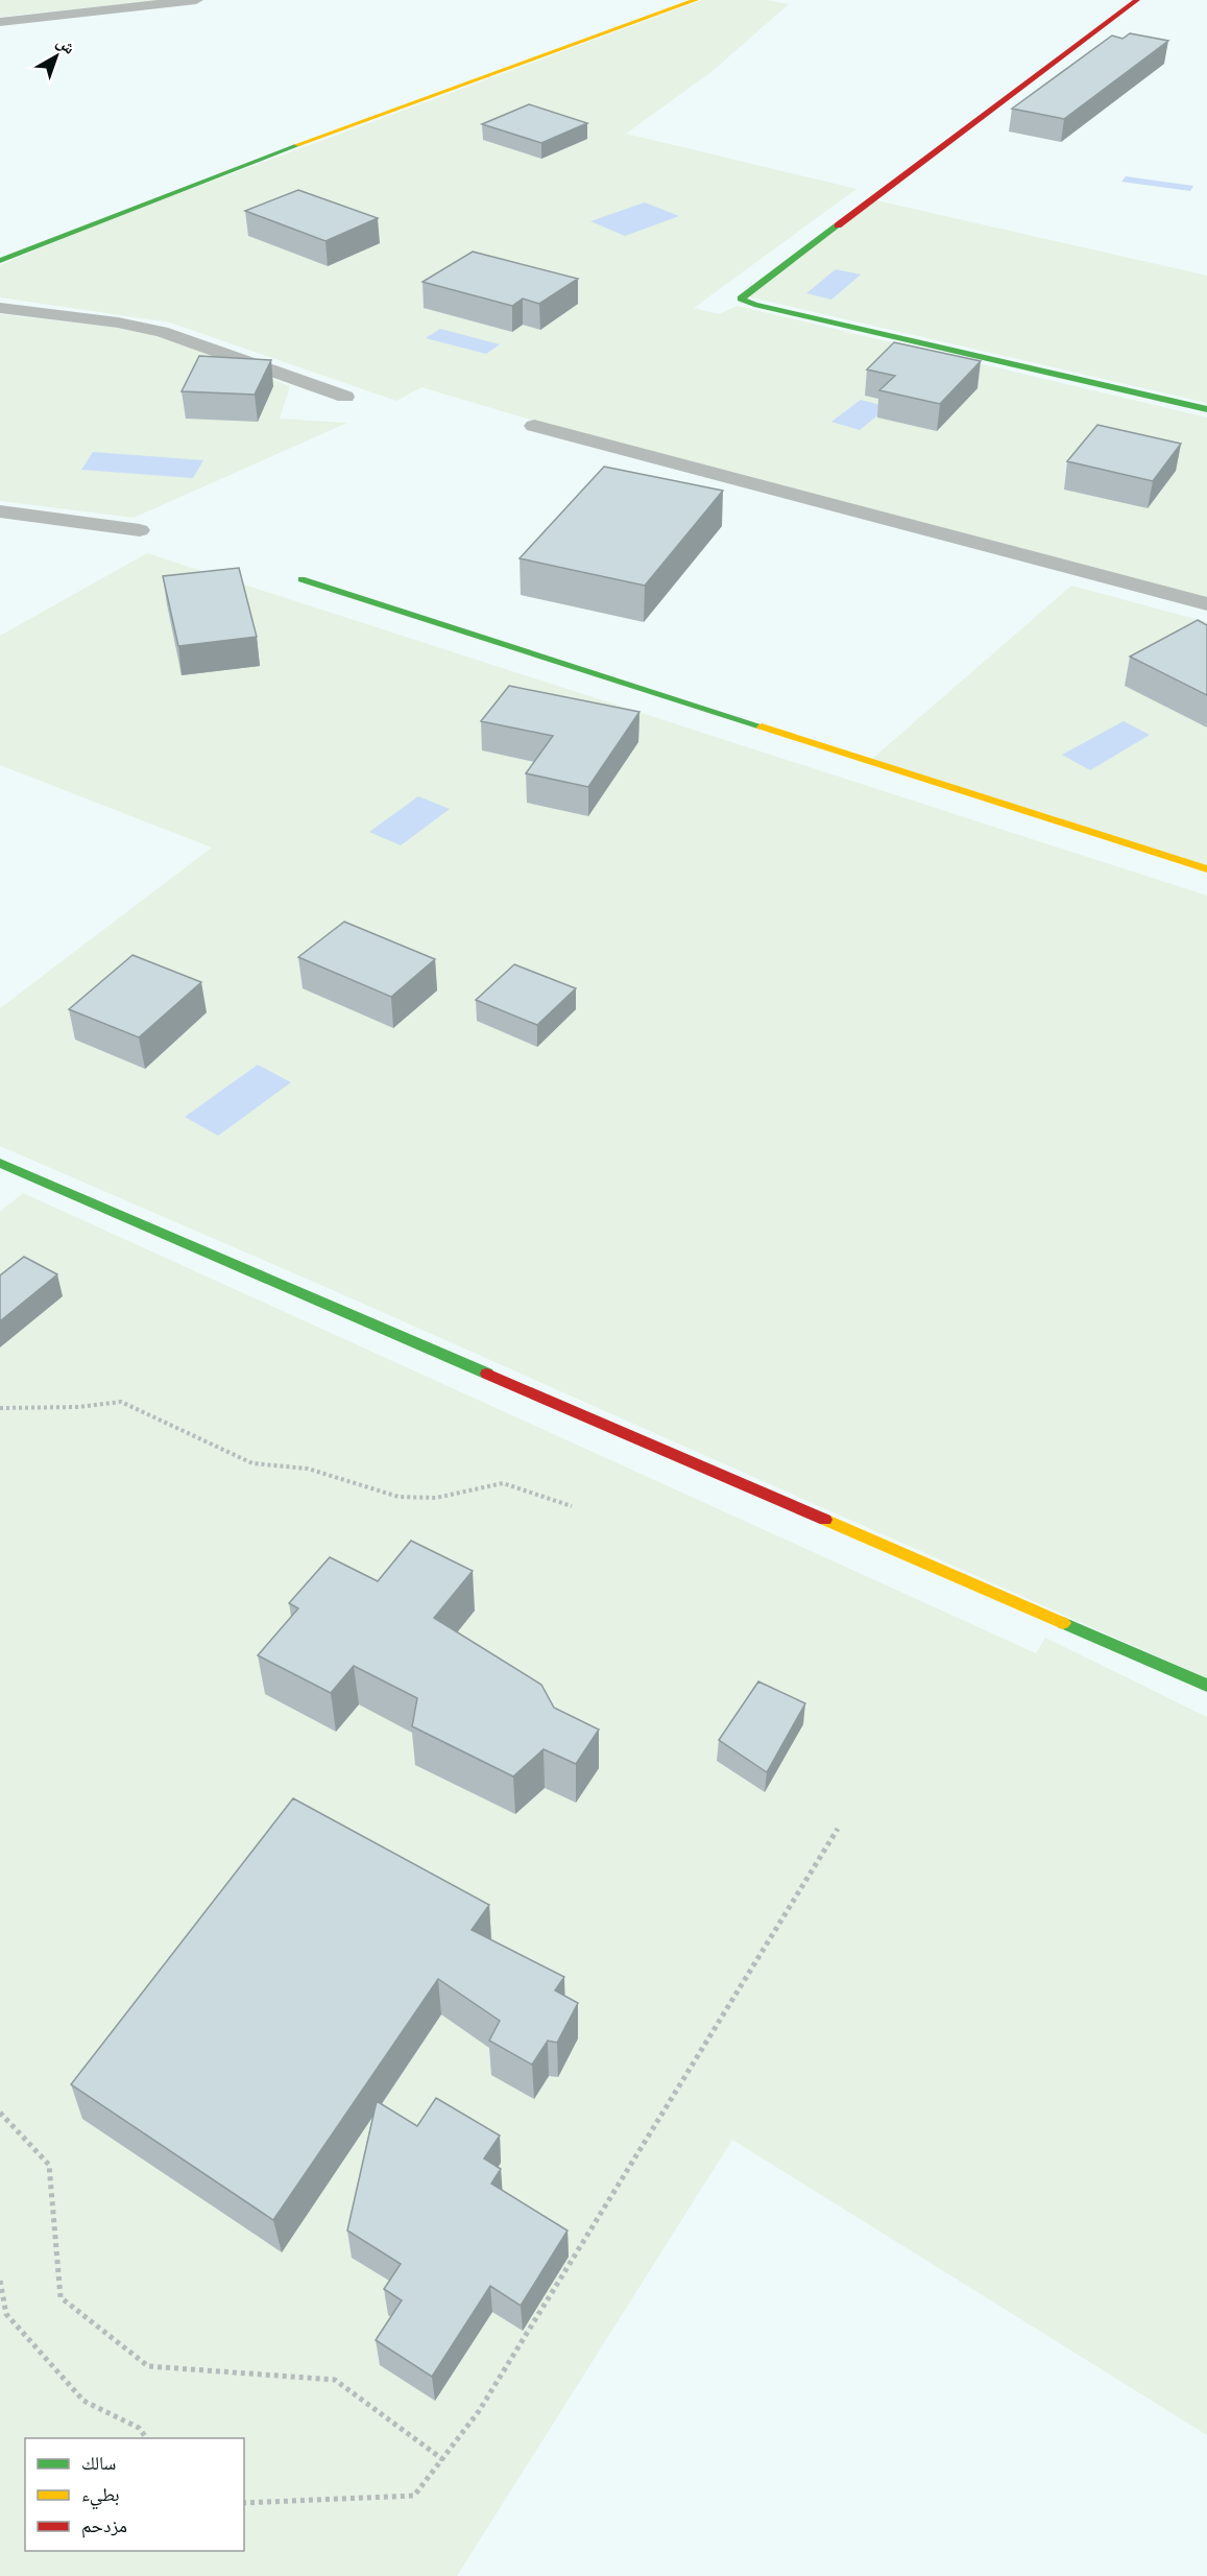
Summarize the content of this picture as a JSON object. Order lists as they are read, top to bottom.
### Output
{
  "legend": ["سالك", "بطيء", "مزدحم"],
  "north": "top right"
}
